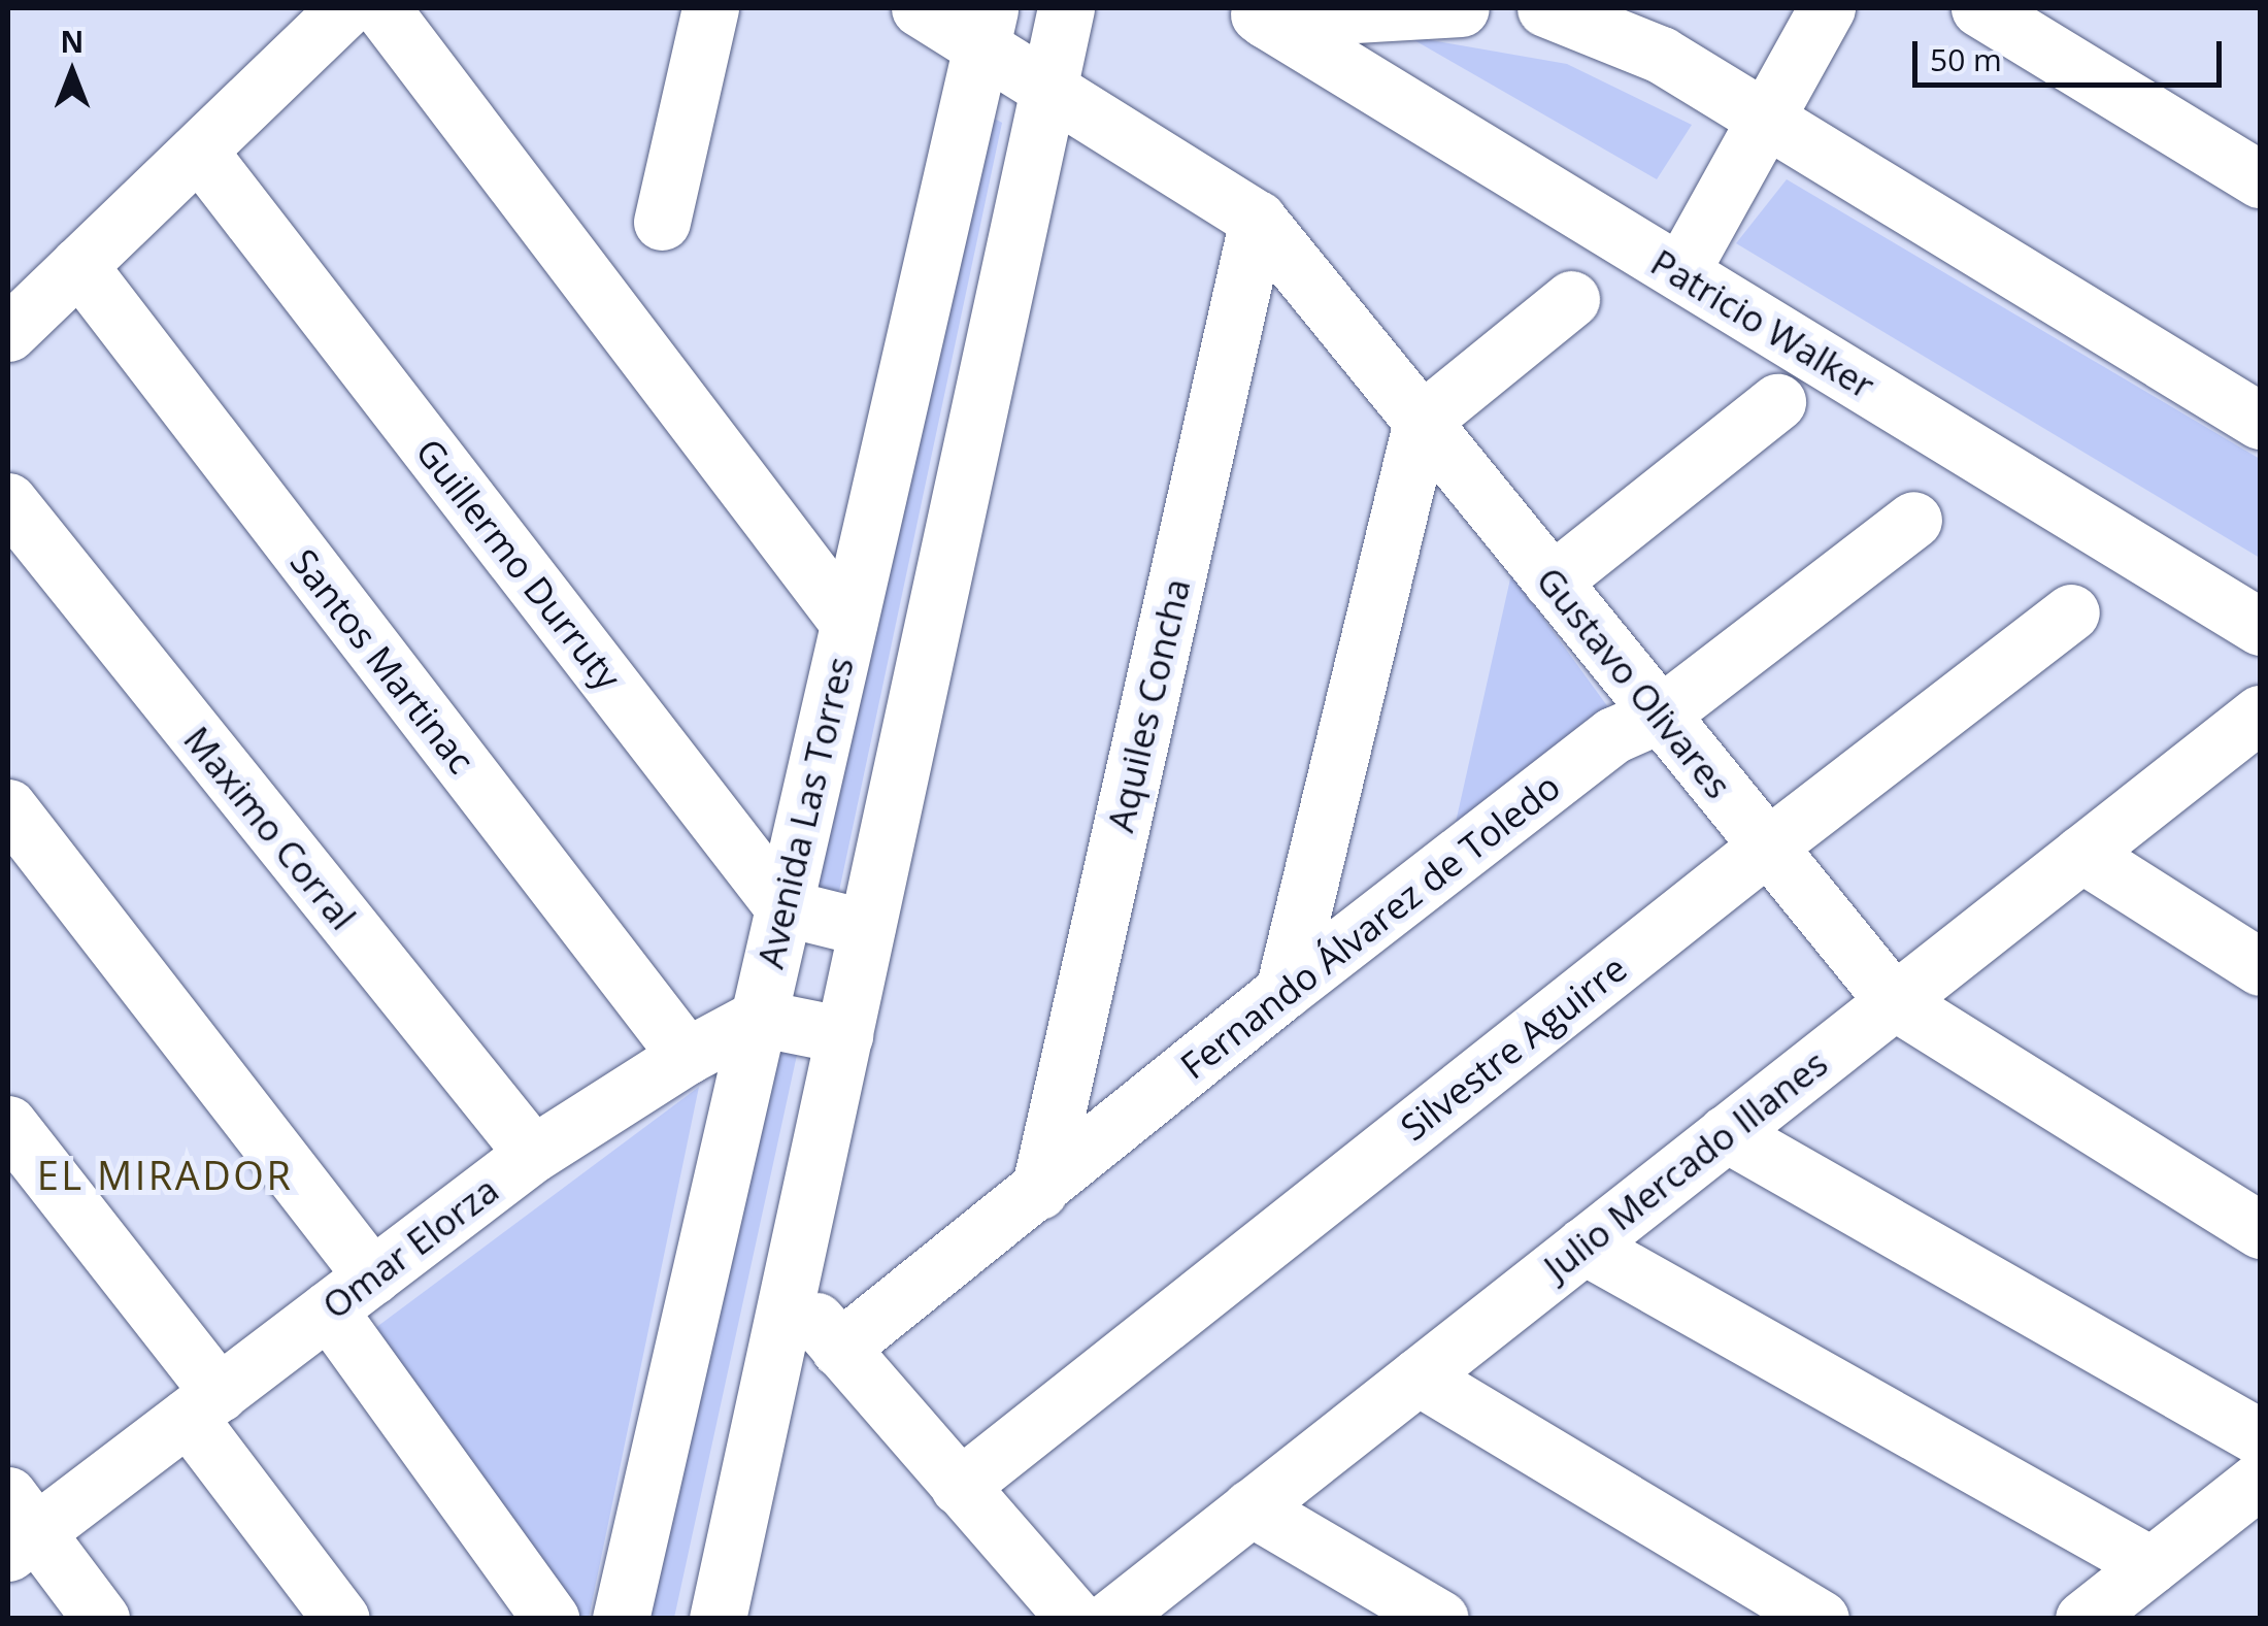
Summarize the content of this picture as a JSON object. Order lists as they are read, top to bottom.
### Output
{
  "streets": {
    "street": [
      "Patricio Walker",
      "Guillermo Durruty",
      "Santos Martinac",
      "Gustavo Olivares",
      "Aquiles Concha",
      "Avenida Las Torres",
      "Maximo Corral",
      "Fernando Álvarez de Toledo",
      "Silvestre Aguirre",
      "Julio Mercado Illanes",
      "Omar Elorza"
    ]
  },
  "crossings": [
    ["Guillermo Durruty", "Avenida Las Torres"],
    ["Santos Martinac", "Omar Elorza"],
    ["Gustavo Olivares", "Aquiles Concha"],
    ["Gustavo Olivares", "Avenida Las Torres"],
    ["Gustavo Olivares", "Fernando Álvarez de Toledo"],
    ["Gustavo Olivares", "Silvestre Aguirre"],
    ["Gustavo Olivares", "Julio Mercado Illanes"],
    ["Aquiles Concha", "Fernando Álvarez de Toledo"],
    ["Avenida Las Torres", "Omar Elorza"],
    ["Maximo Corral", "Omar Elorza"]
  ],
  "districts": ["EL MIRADOR"],
  "scale_bar": "50 m",
  "north": "top"
}
